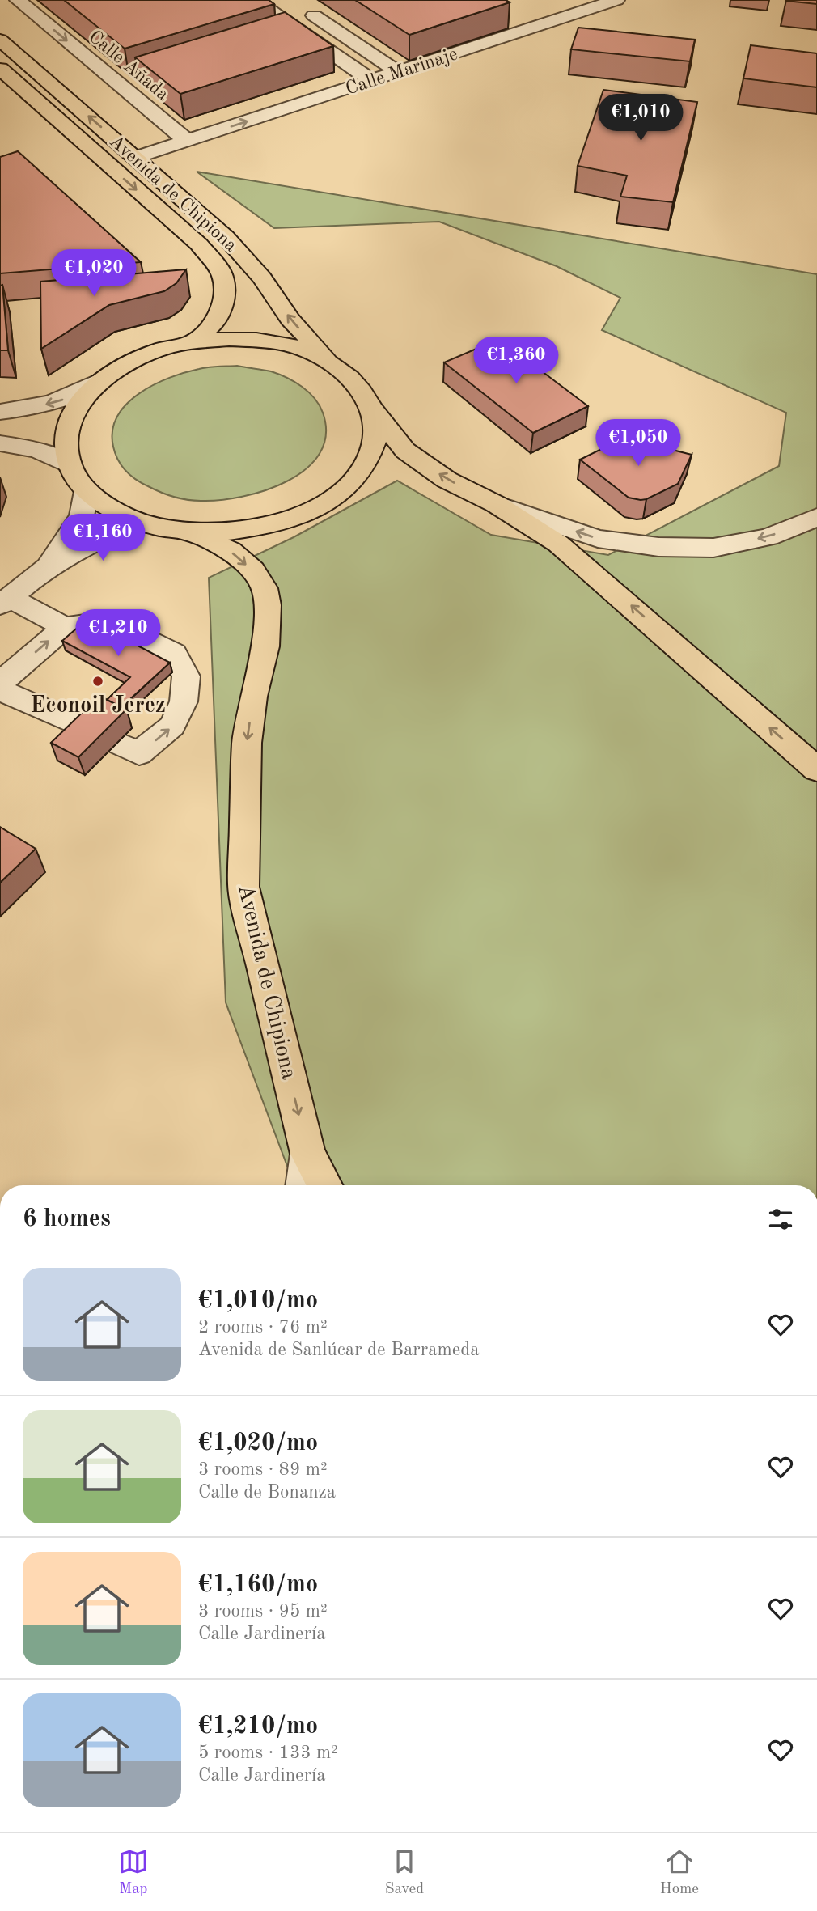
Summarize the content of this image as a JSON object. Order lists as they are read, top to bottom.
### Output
{
  "streets": {
    "main road": ["Avenida de Chipiona"],
    "street": ["Calle Añada", "Calle Marinaje"]
  },
  "crossings": [
    ["Calle Añada", "Calle Marinaje"],
    ["Calle Marinaje", "Avenida de Chipiona"]
  ],
  "one_way": ["Calle Añada", "Calle Marinaje"],
  "places": ["Econoil Jerez"],
  "page": {
    "price": [
      "€1,010",
      "€1,020",
      "€1,360",
      "€1,050",
      "€1,160",
      "€1,210"
    ],
    "heading": "6 homes",
    "list": [
      {
        "name": "€1,010/mo",
        "note": "2 rooms · 76 m² · Avenida de Sanlúcar de Barrameda"
      },
      {
        "name": "€1,020/mo",
        "note": "3 rooms · 89 m² · Calle de Bonanza"
      },
      {
        "name": "€1,160/mo",
        "note": "3 rooms · 95 m² · Calle Jardinería"
      },
      {
        "name": "€1,210/mo",
        "note": "5 rooms · 133 m² · Calle Jardinería"
      }
    ],
    "tabs": ["Map", "Saved", "Home"]
  }
}
